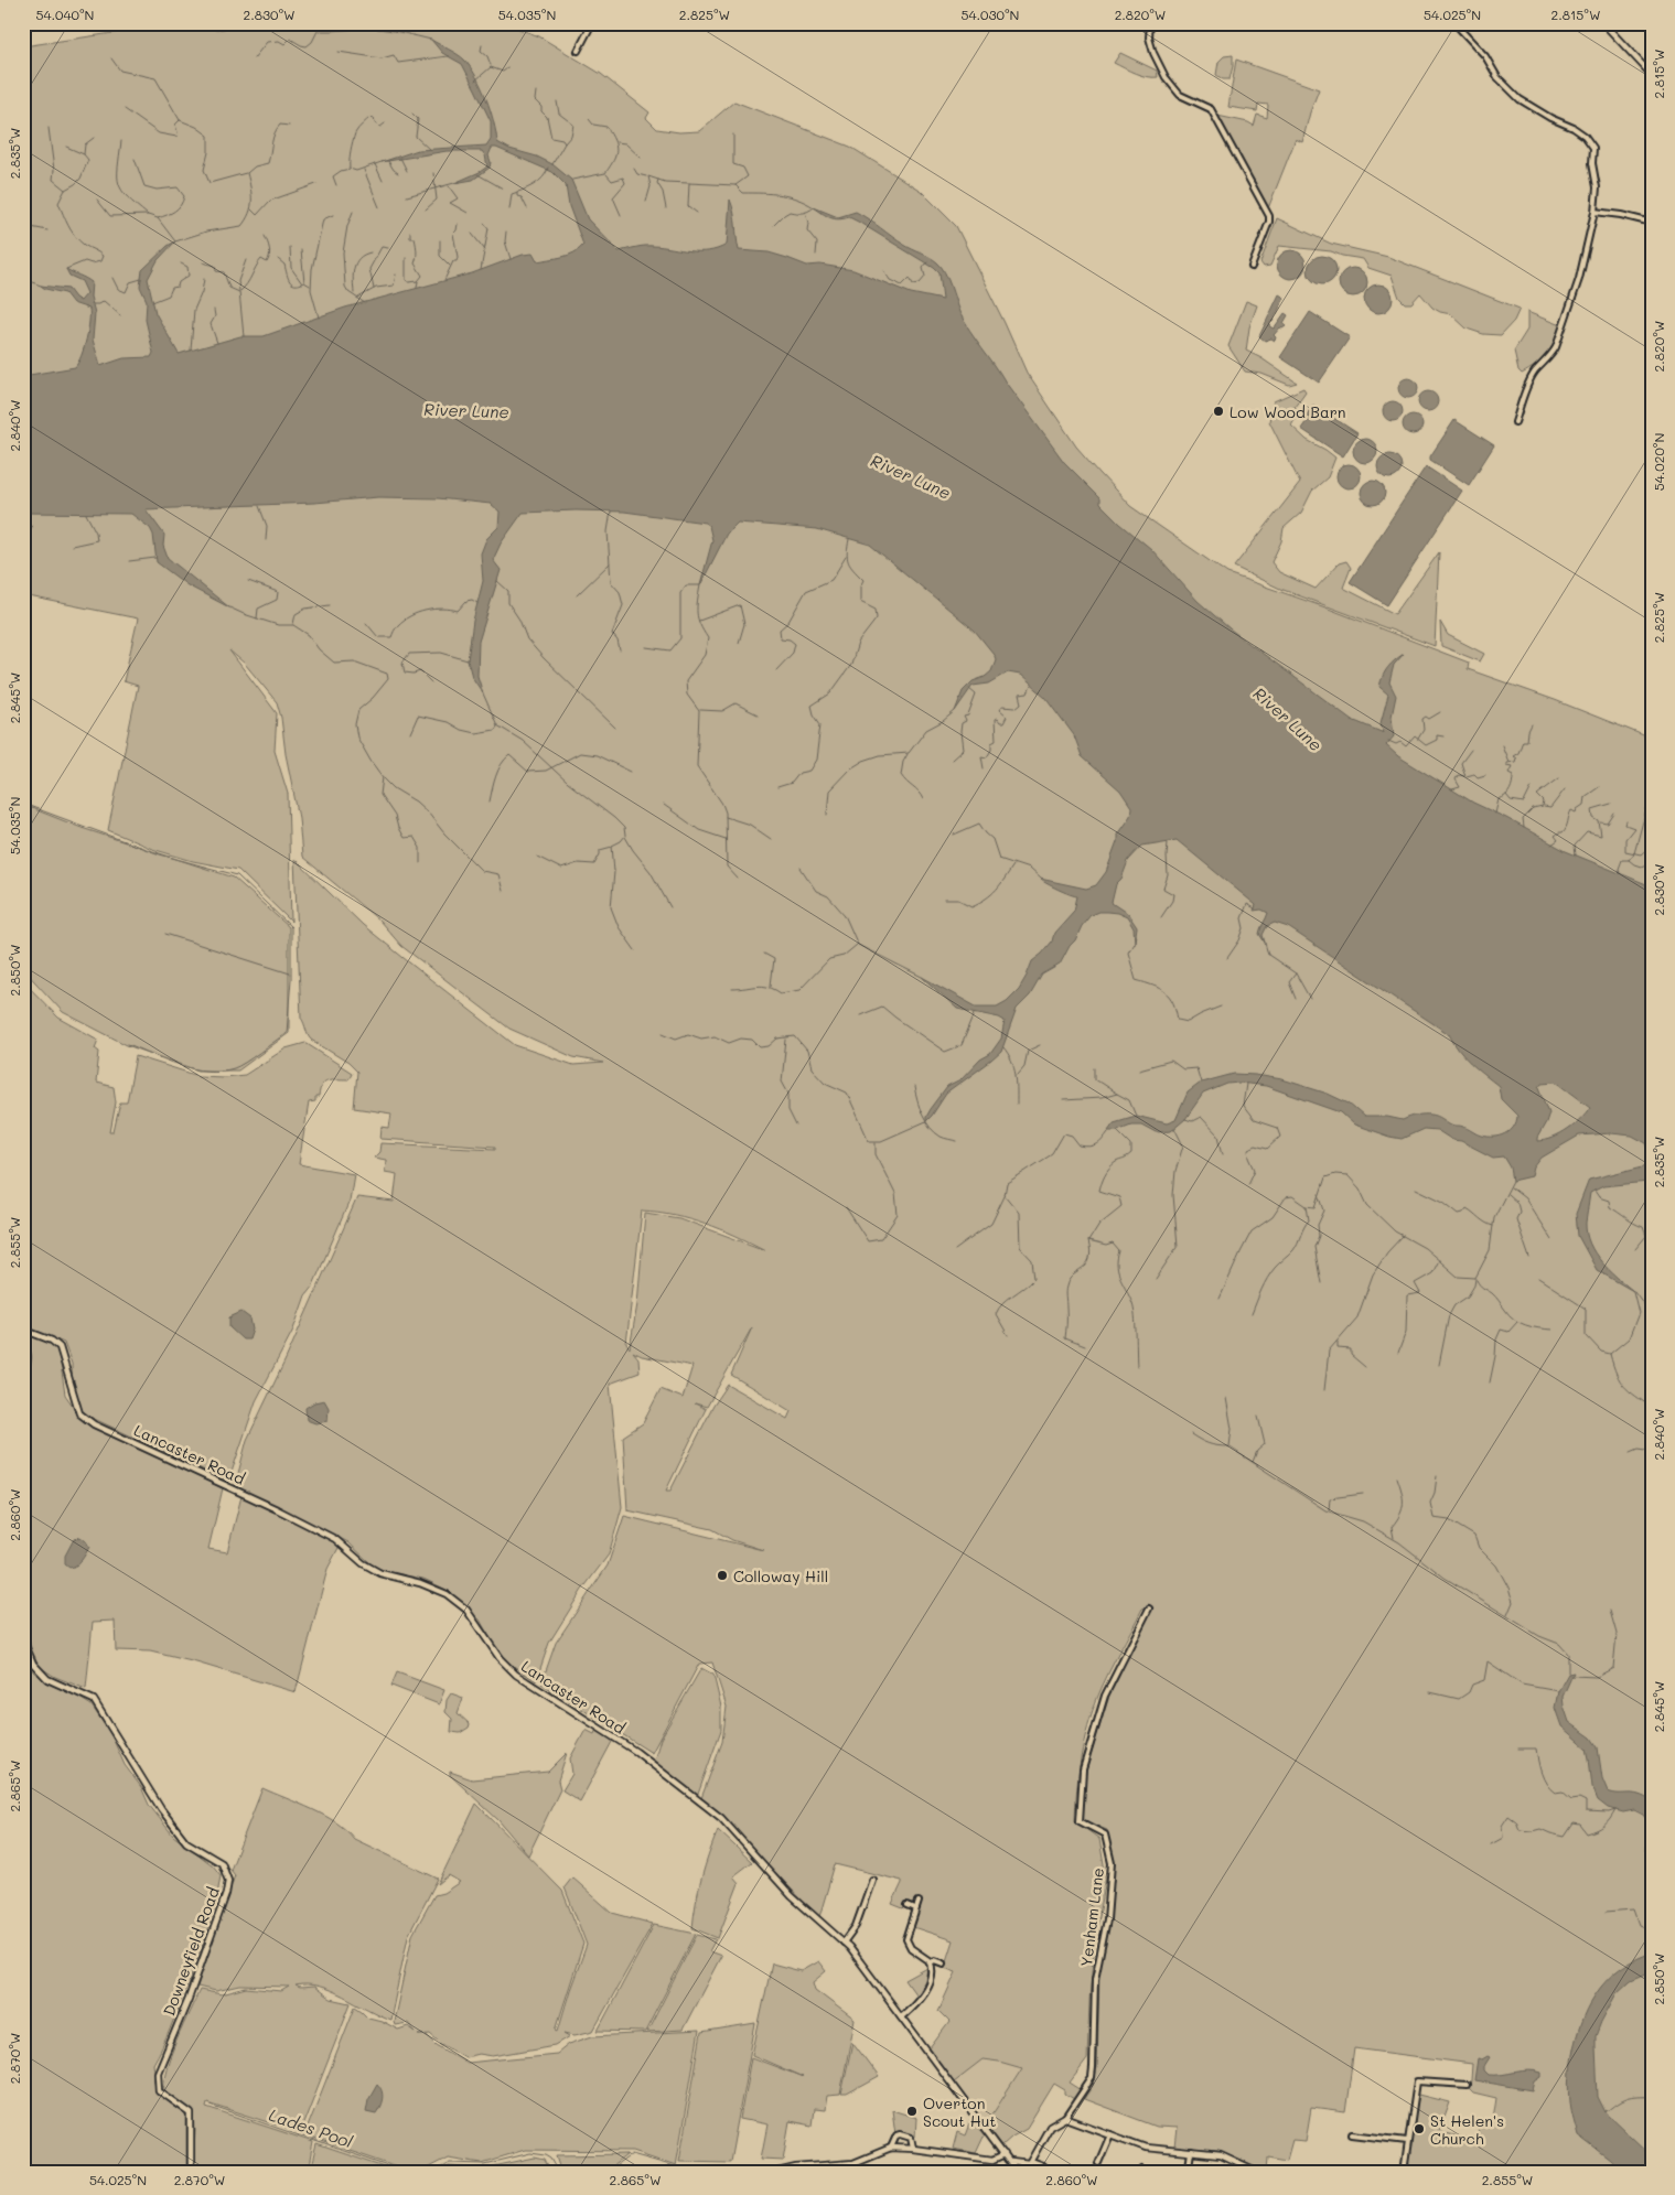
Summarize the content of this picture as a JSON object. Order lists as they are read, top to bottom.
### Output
{
  "streets": {
    "street": ["Lancaster Road", "Yenham Lane", "Downeyfield Road"]
  },
  "water": ["River Lune", "Lades Pool"],
  "places": [
    "Low Wood Barn",
    "Colloway Hill",
    "Overton Scout Hut",
    "St Helen's Church"
  ],
  "coordinates": [
    "54.040°N",
    "2.830°W",
    "54.035°N",
    "2.825°W",
    "54.030°N",
    "2.820°W",
    "54.025°N",
    "2.815°W",
    "2.835°W",
    "2.840°W",
    "54.020°N",
    "2.845°W",
    "2.850°W",
    "2.855°W",
    "2.860°W",
    "2.865°W",
    "2.870°W"
  ]
}
